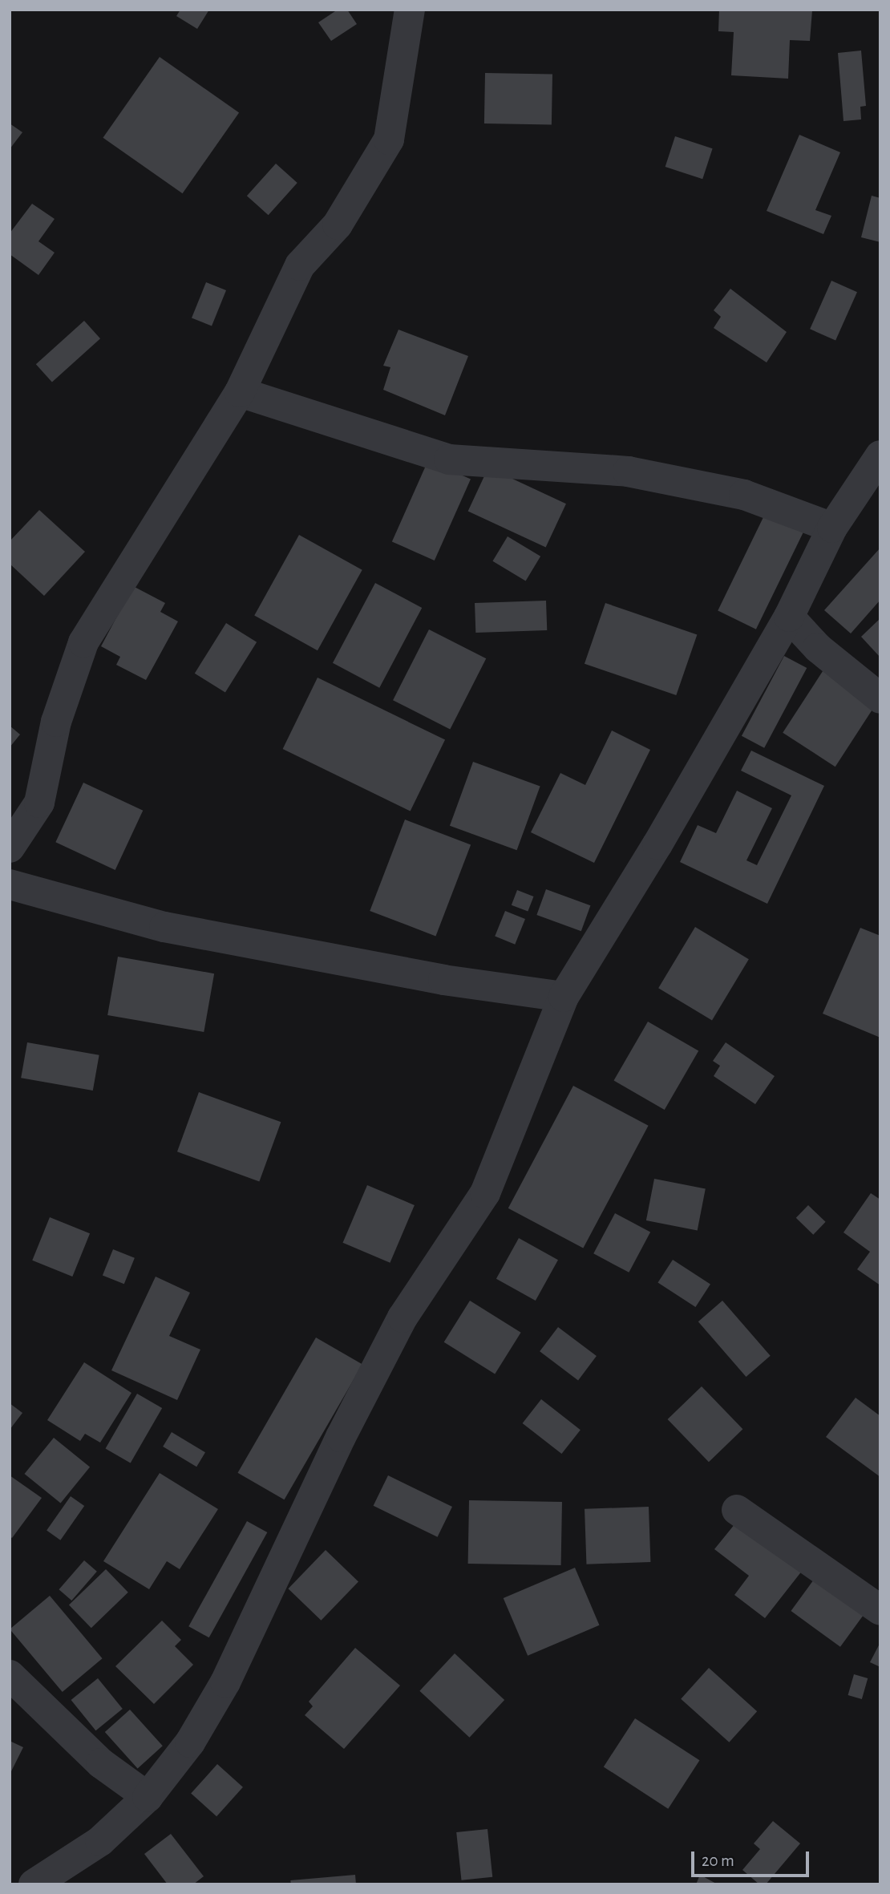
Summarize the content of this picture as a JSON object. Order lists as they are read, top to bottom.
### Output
{
  "scale_bar": "20 m"
}
